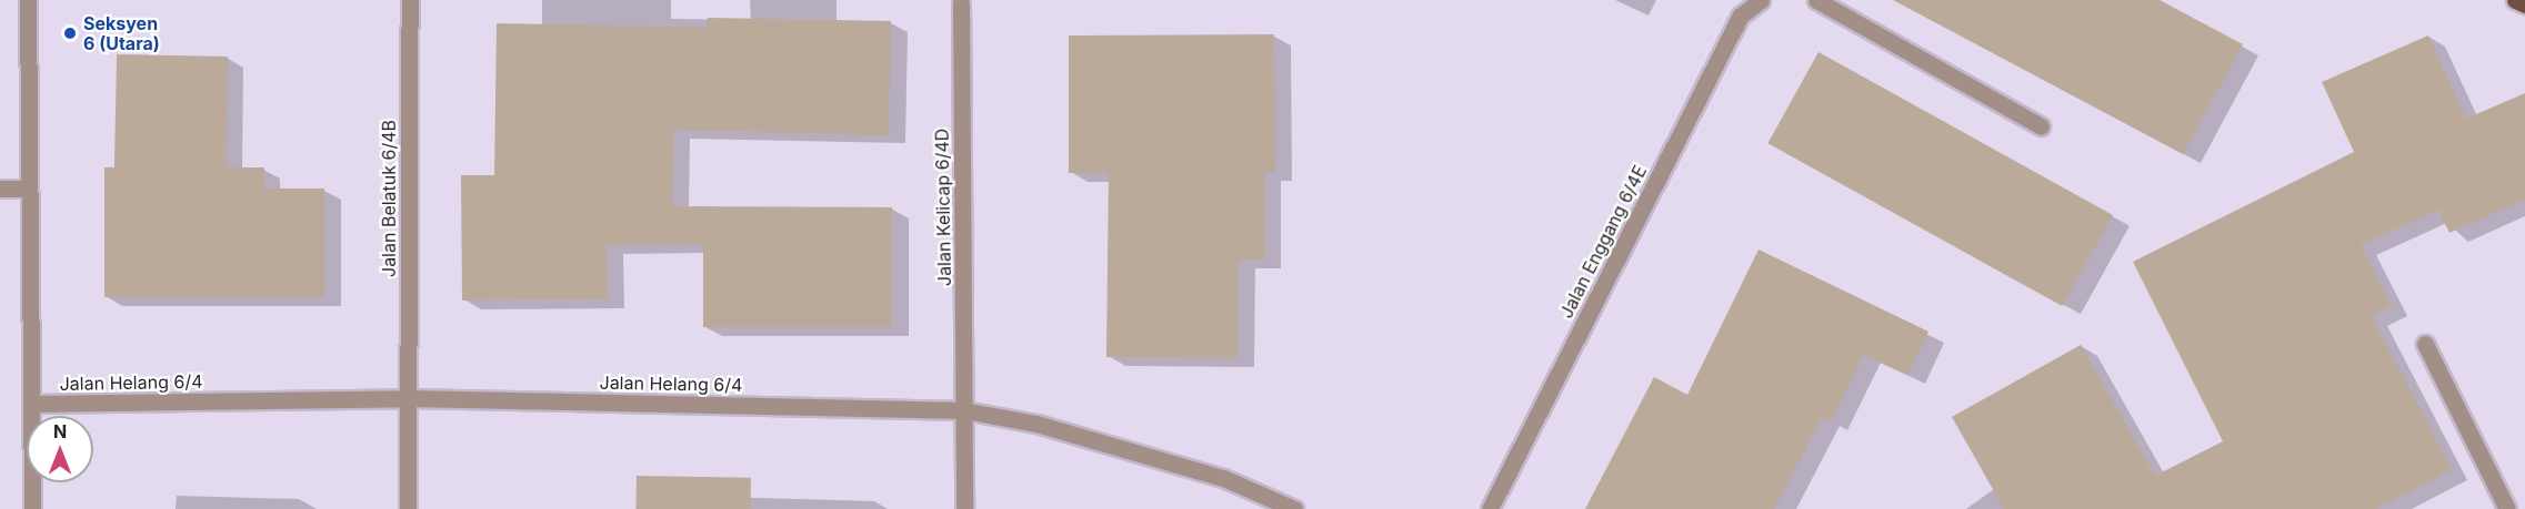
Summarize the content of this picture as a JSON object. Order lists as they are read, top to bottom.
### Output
{
  "streets": {
    "street": [
      "Jalan Belatuk 6/4B",
      "Jalan Kelicap 6/4D",
      "Jalan Enggang 6/4E",
      "Jalan Helang 6/4"
    ]
  },
  "crossings": [
    ["Jalan Belatuk 6/4B", "Jalan Helang 6/4"],
    ["Jalan Kelicap 6/4D", "Jalan Helang 6/4"]
  ],
  "places": ["Seksyen 6 (Utara)"],
  "north": "top"
}
